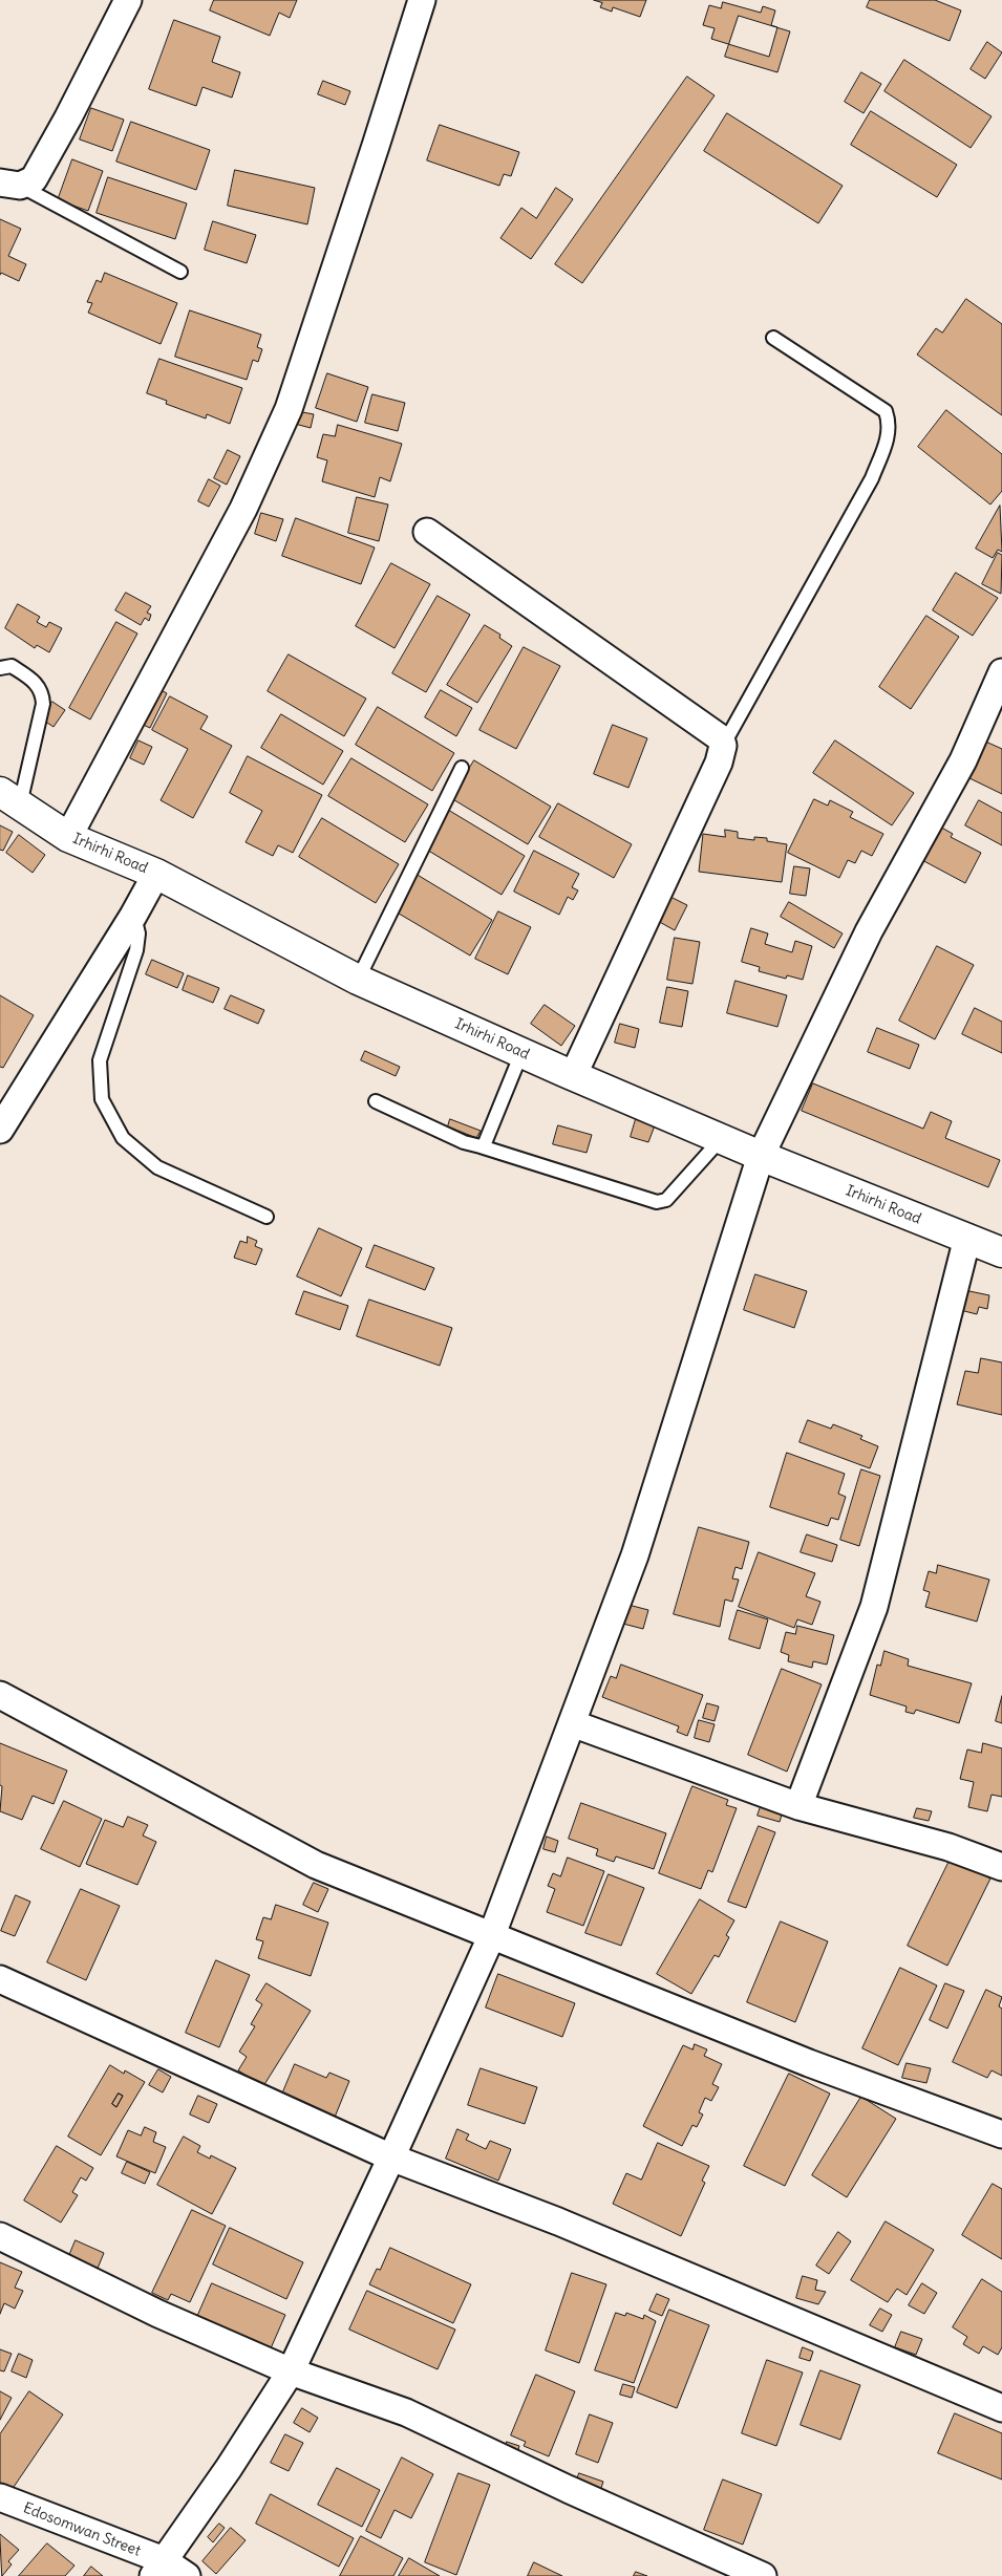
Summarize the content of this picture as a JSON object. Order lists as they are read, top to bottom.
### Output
{
  "streets": {
    "street": ["Irhirhi Road", "Edosomwan Street"]
  }
}
